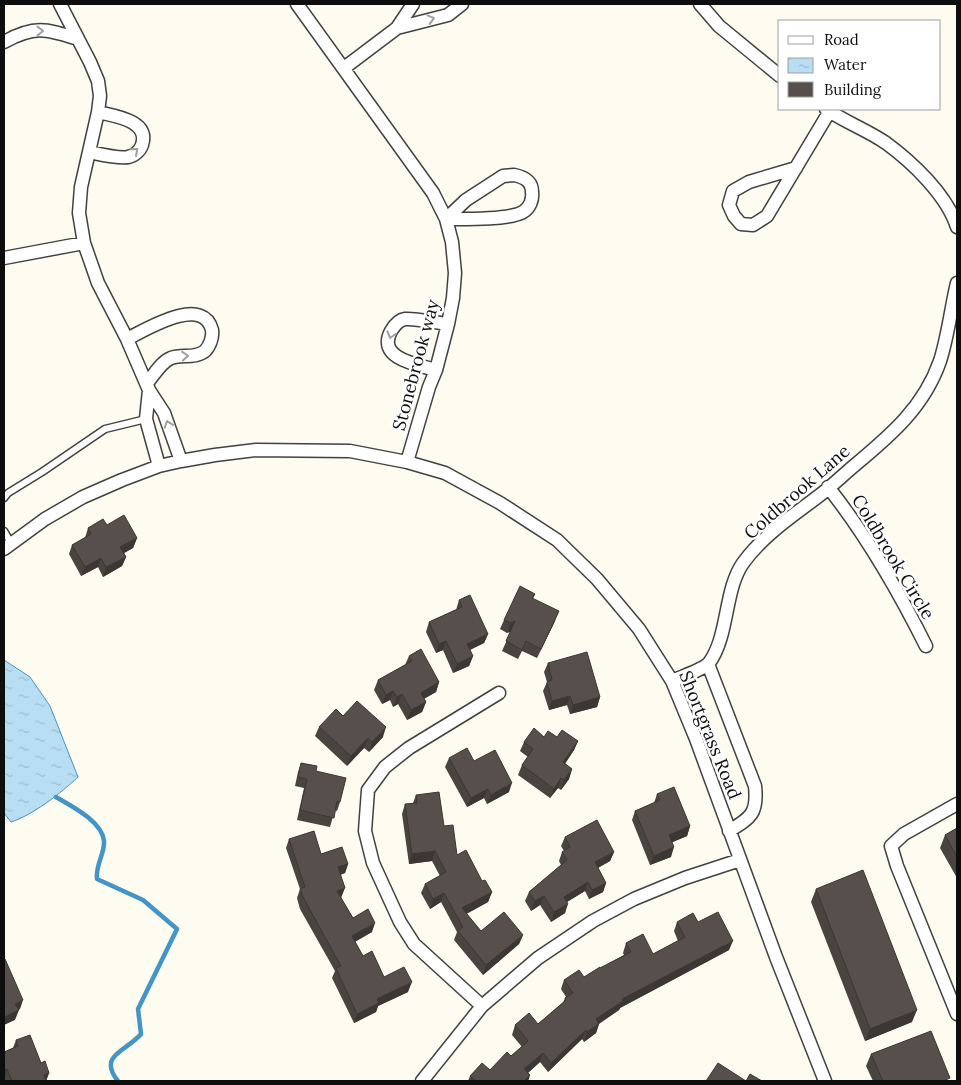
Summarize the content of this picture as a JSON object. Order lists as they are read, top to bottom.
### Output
{
  "streets": {
    "street": [
      "Stonebrook way",
      "Coldbrook Lane",
      "Coldbrook Circle",
      "Shortgrass Road"
    ]
  },
  "crossings": [
    ["Stonebrook way", "Shortgrass Road"],
    ["Coldbrook Lane", "Coldbrook Circle"]
  ],
  "legend": ["Road", "Water", "Building"]
}
